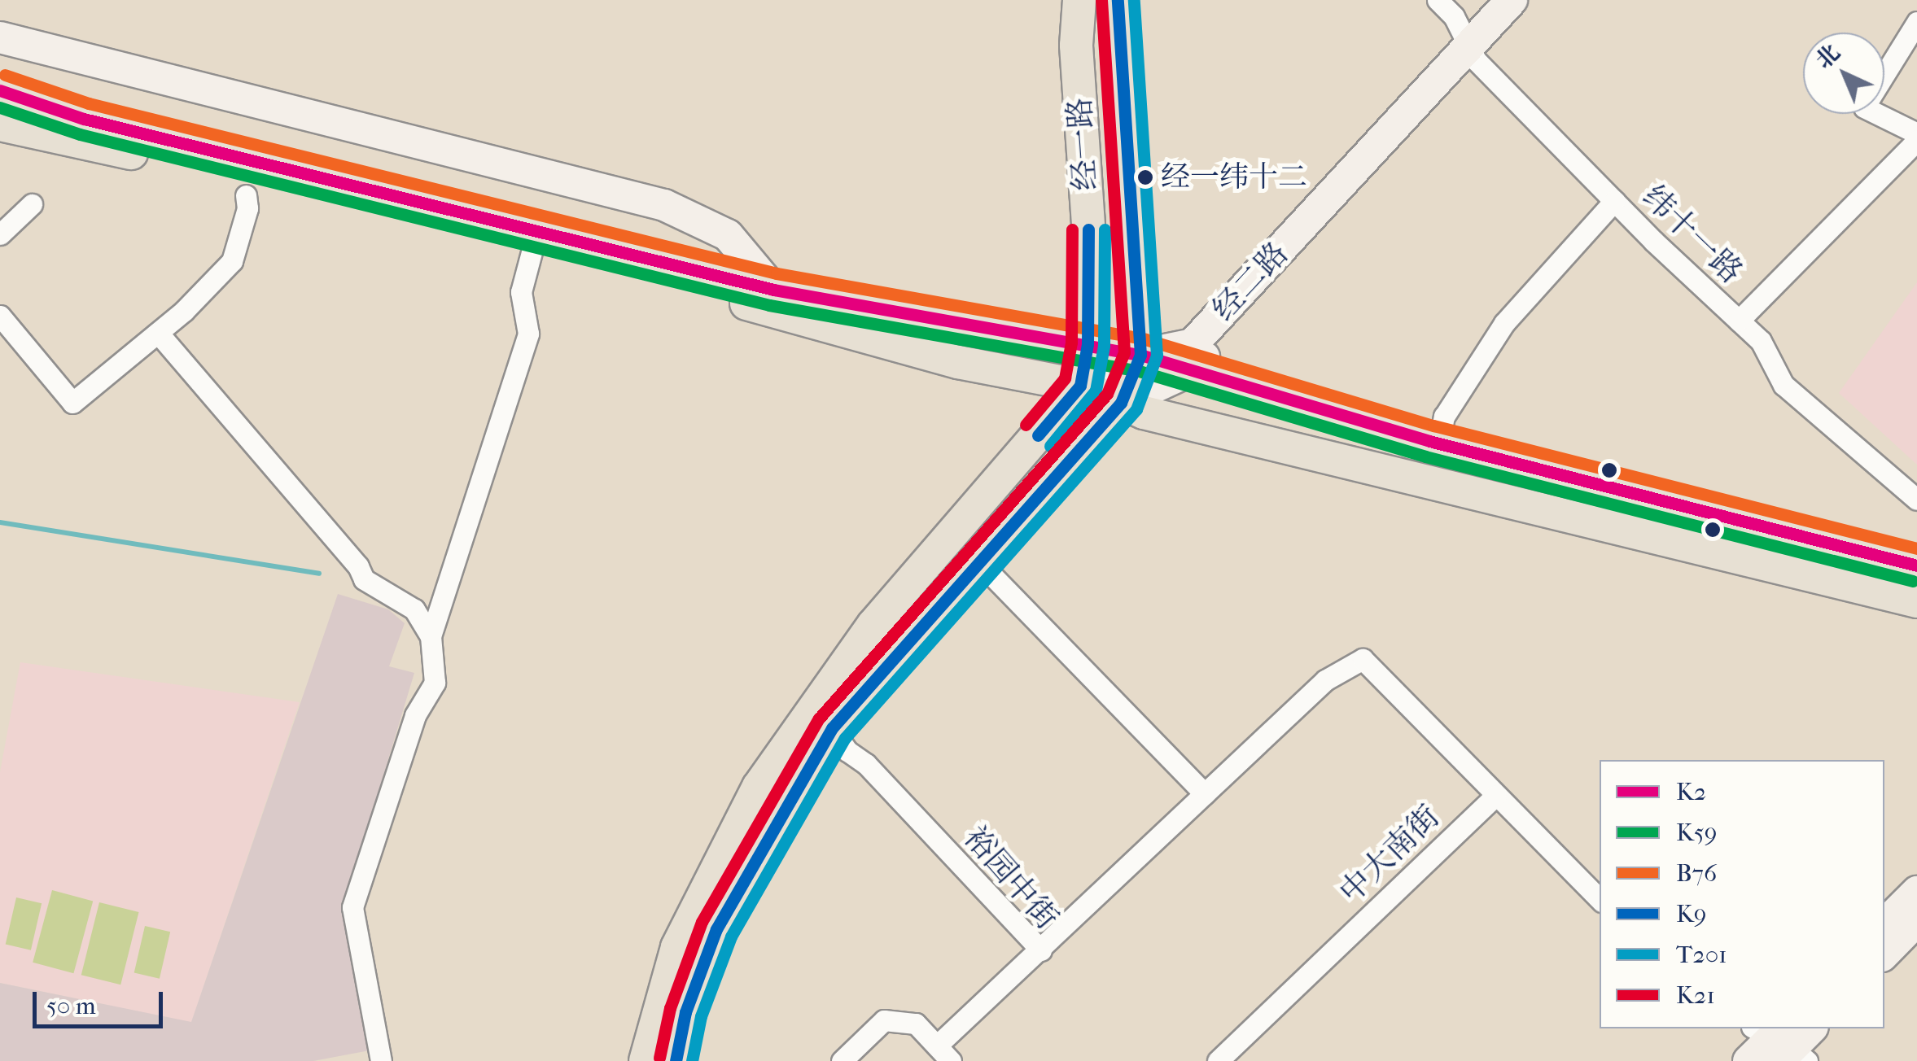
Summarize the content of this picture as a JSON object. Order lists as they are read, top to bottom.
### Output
{
  "streets": {
    "main road": ["经一路", "经二路"],
    "street": ["纬十一路", "中大南街", "裕园中街"]
  },
  "crossings": [
    ["经一路", "经二路"],
    ["纬十一路", "经二路"],
    ["经二路", "裕园中街"]
  ],
  "places": ["经一纬十二"],
  "lines": [
    "transit line K9",
    "transit line T201",
    "transit line K21",
    "transit line B76",
    "transit line K2",
    "transit line K59"
  ],
  "legend": [
    "K2",
    "K59",
    "B76",
    "K9",
    "T201",
    "K21"
  ],
  "scale_bar": "50 m",
  "north": "top left"
}
